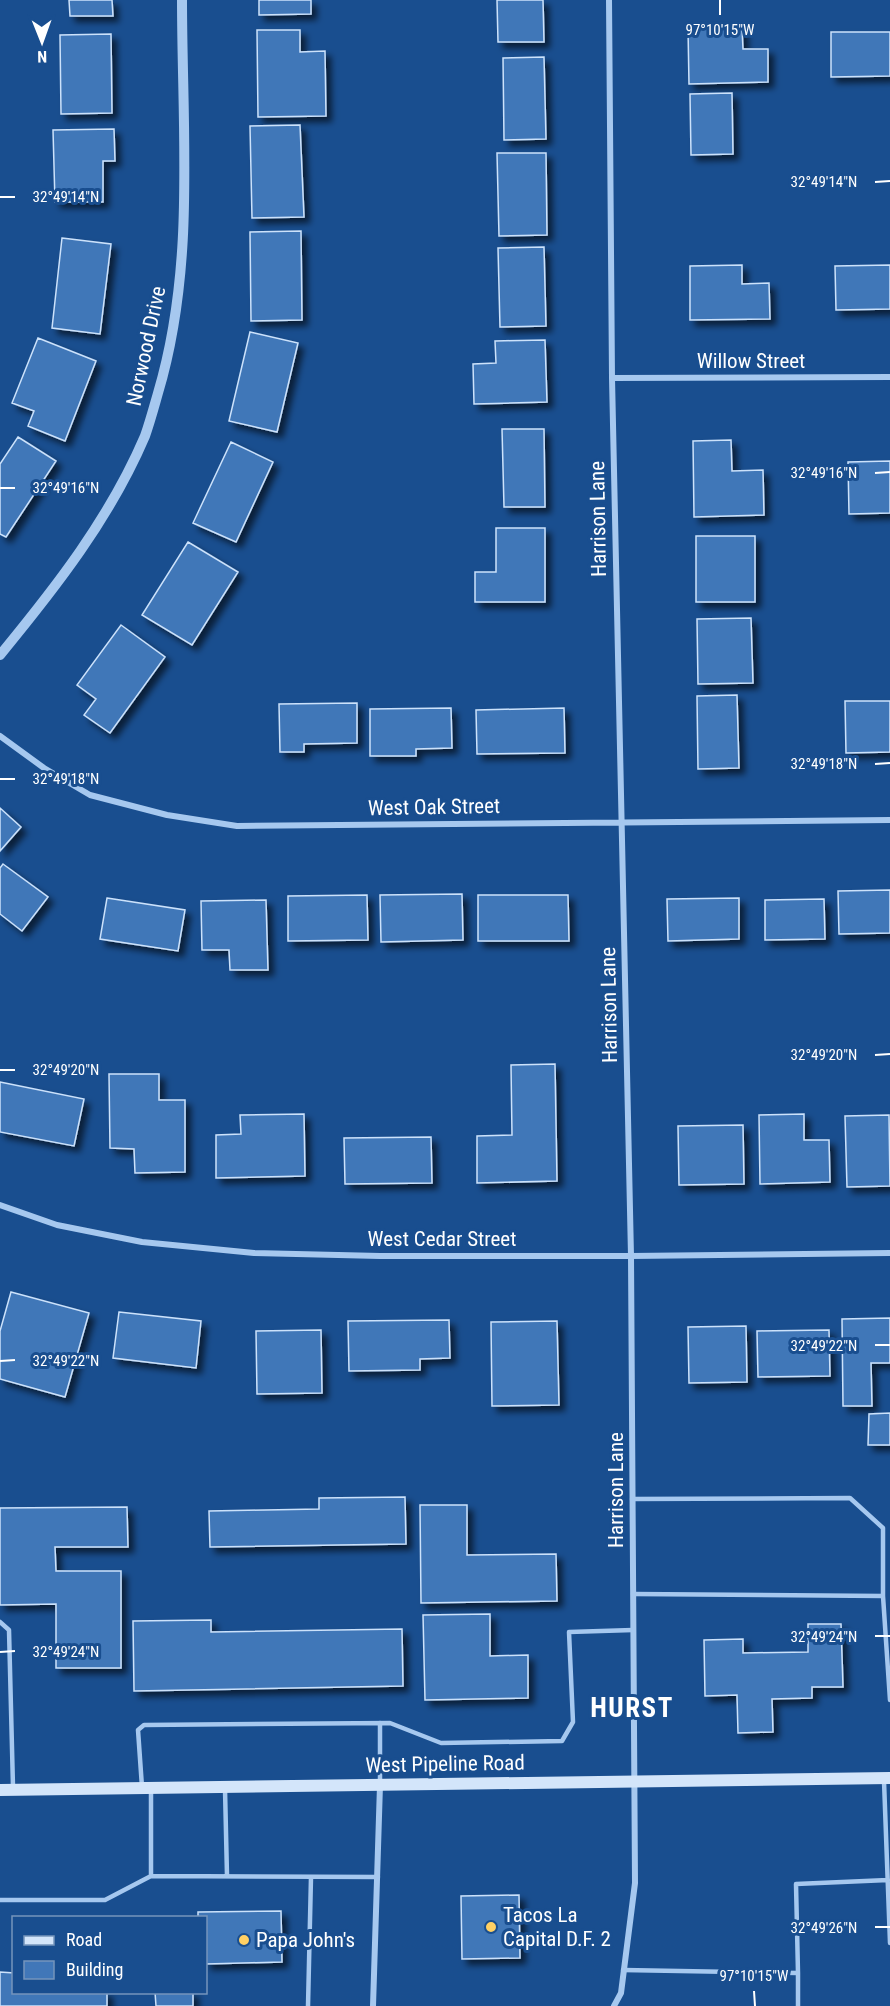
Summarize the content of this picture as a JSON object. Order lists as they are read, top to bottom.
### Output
{
  "streets": {
    "main road": ["West Pipeline Road"],
    "street": [
      "Norwood Drive",
      "Willow Street",
      "Harrison Lane",
      "West Oak Street",
      "West Cedar Street"
    ]
  },
  "crossings": [
    ["Willow Street", "Harrison Lane"],
    ["Harrison Lane", "West Oak Street"],
    ["Harrison Lane", "West Cedar Street"],
    ["Harrison Lane", "West Pipeline Road"]
  ],
  "districts": ["HURST"],
  "places": ["Tacos La Capital D.F. 2", "Papa John's"],
  "legend": ["Road", "Building"],
  "north": "bottom",
  "coordinates": [
    "97°10'15\"W",
    "32°49'14\"N",
    "32°49'16\"N",
    "32°49'18\"N",
    "32°49'20\"N",
    "32°49'22\"N",
    "32°49'24\"N",
    "32°49'26\"N"
  ]
}
